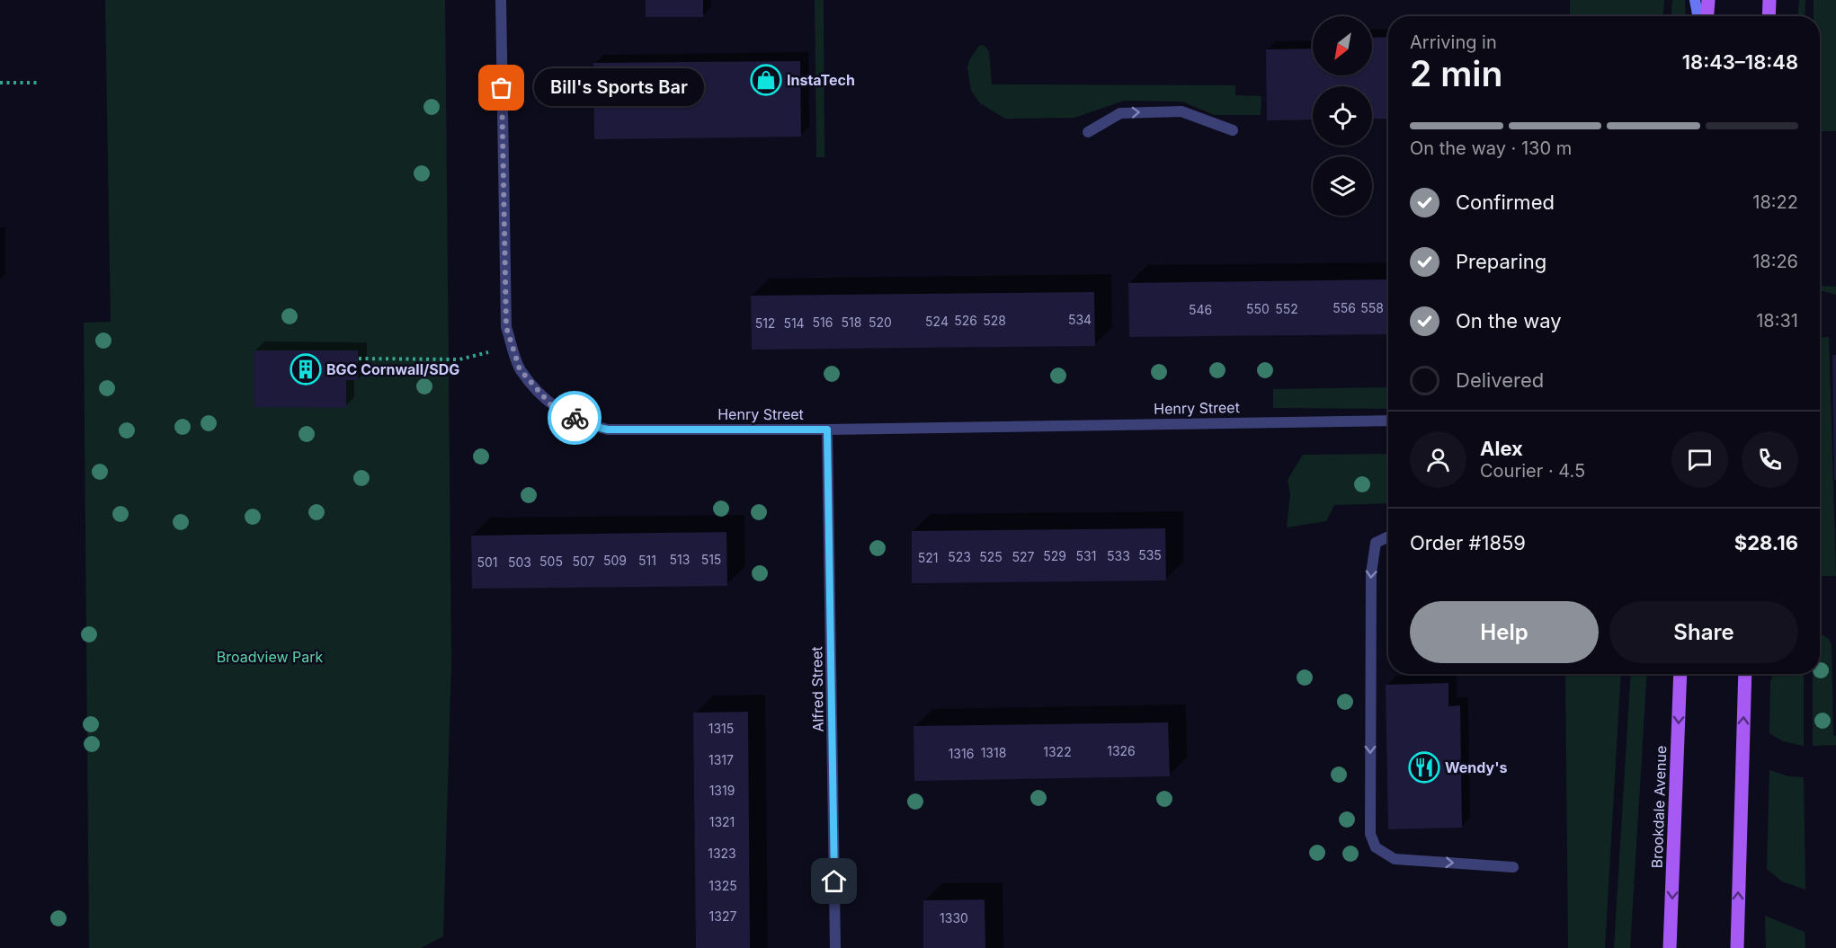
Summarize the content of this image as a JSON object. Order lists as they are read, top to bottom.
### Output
{
  "streets": {
    "main road": ["Brookdale Avenue"],
    "street": ["Henry Street", "Alfred Street"]
  },
  "crossings": [
    ["Henry Street", "Alfred Street"]
  ],
  "parks": ["Broadview Park"],
  "places": {
    "shop": ["InstaTech"],
    "other": ["Bill's Sports Bar"],
    "building": ["BGC Cornwall/SDG"],
    "restaurant": ["Wendy's"]
  },
  "house_numbers": [
    "556",
    "558",
    "550",
    "552",
    "546",
    "534",
    "526",
    "528",
    "524",
    "516",
    "518",
    "520",
    "512",
    "514",
    "535",
    "529",
    "531",
    "533",
    "523",
    "525",
    "527",
    "521",
    "513",
    "515",
    "509",
    "511",
    "505",
    "507",
    "501",
    "503",
    "1315",
    "1326",
    "1322",
    "1318",
    "1316",
    "1317",
    "1319",
    "1321",
    "1323",
    "1325",
    "1327",
    "1330"
  ],
  "north": "bottom left",
  "page": {
    "heading": ["2 min", "Arriving in", "18:43–18:48"],
    "panel": [
      "Alex",
      "Courier · 4.5",
      "Order #1859",
      "$28.16"
    ],
    "bubble": "Bill's Sports Bar",
    "bar": "On the way · 130 m",
    "list": [
      ["Confirmed", "18:22"],
      ["Preparing", "18:26"],
      ["On the way", "18:31"],
      "Delivered"
    ],
    "buttons": ["Help", "Share"]
  }
}
